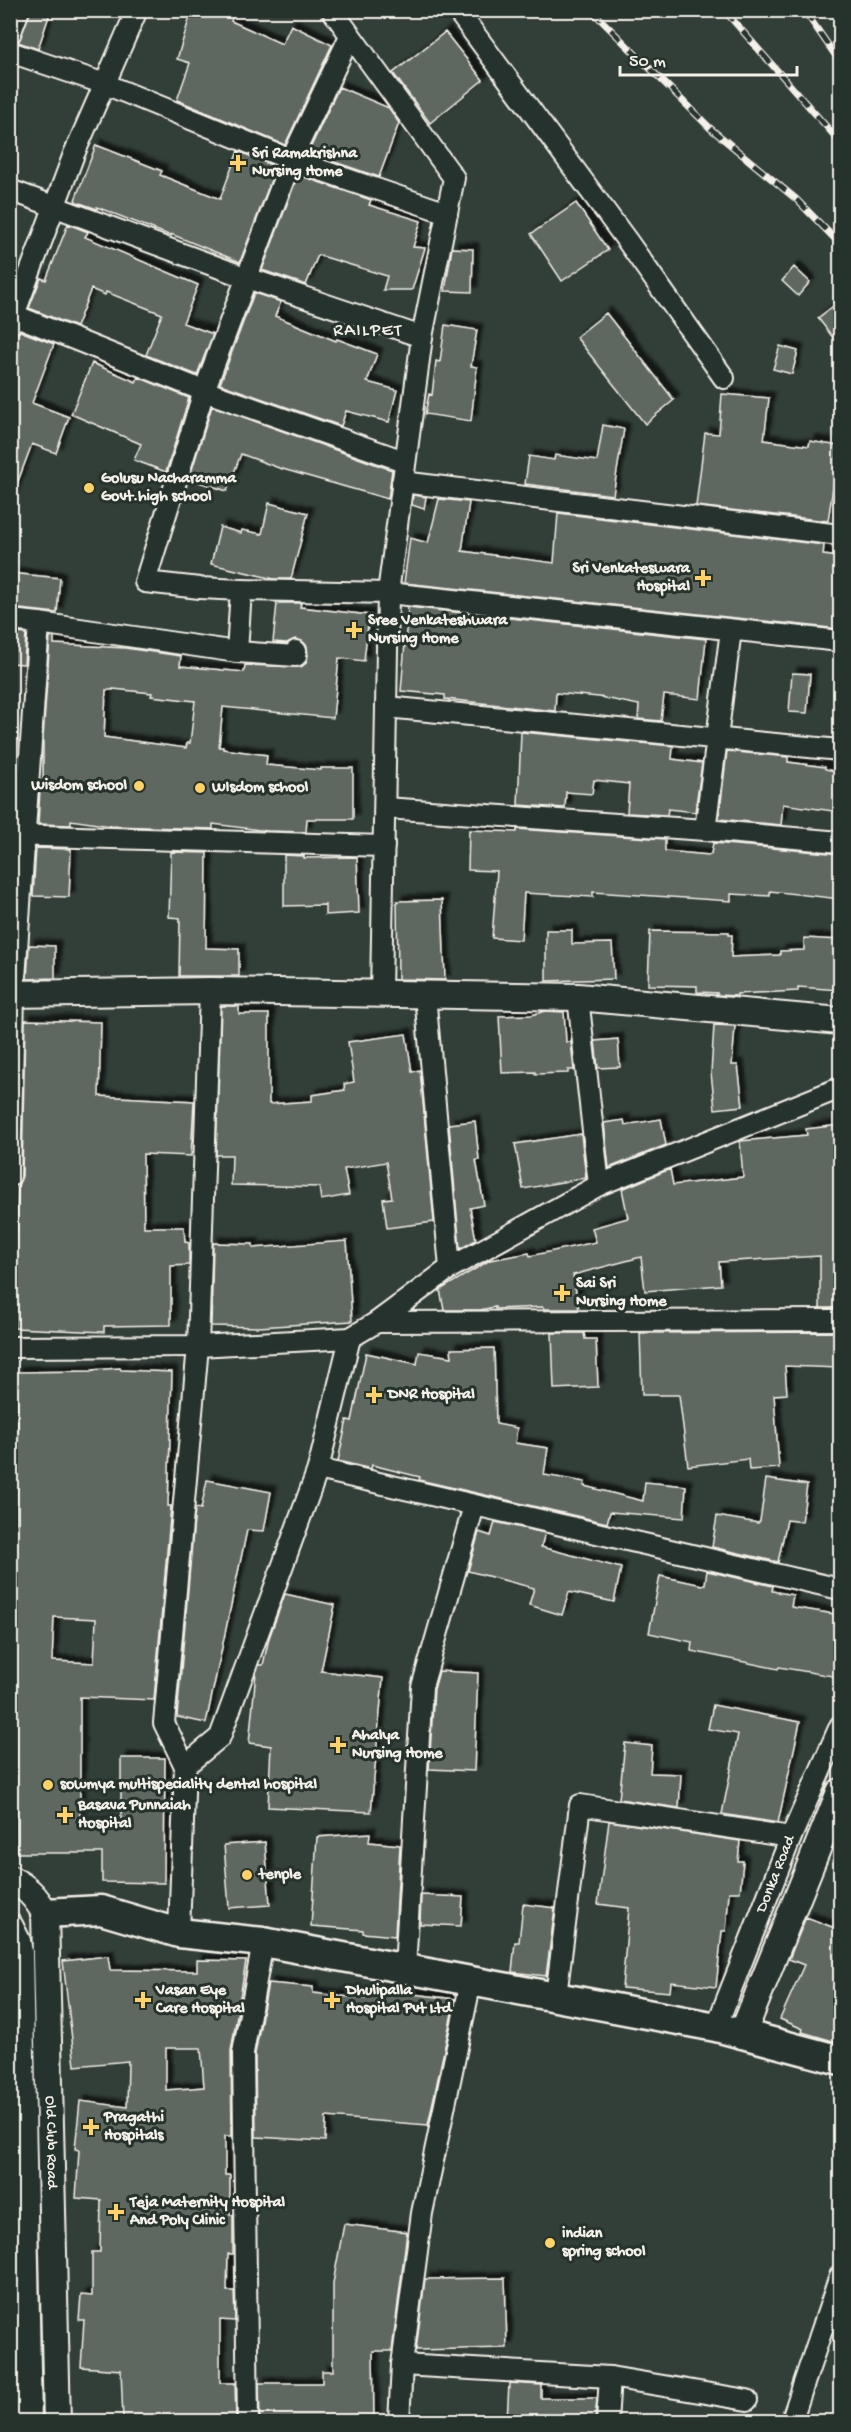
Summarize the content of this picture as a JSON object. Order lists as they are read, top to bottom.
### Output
{
  "streets": {
    "street": ["Donka Road", "Old Club Road"]
  },
  "districts": ["RAILPET"],
  "places": {
    "health": [
      "Sri Ramakrishna Nursing Home",
      "Sri Venkateswara Hospital",
      "Sree Venkateshwara Nursing Home",
      "Sai Sri Nursing Home",
      "DNR Hospital",
      "Ahalya Nursing Home",
      "Basava Punnaiah Hospital",
      "Vasan Eye Care Hospital",
      "Dhulipalla Hospital Pvt Ltd",
      "Pragathi Hospitals",
      "Teja Maternity Hospital And Poly Clinic"
    ],
    "other": [
      "Golusu Nacharamma Govt.high school",
      "Wisdom school",
      "WIsdom school",
      "sowmya multispeciality dental hospital",
      "tenple",
      "indian spring school"
    ]
  },
  "scale_bar": "50 m"
}
